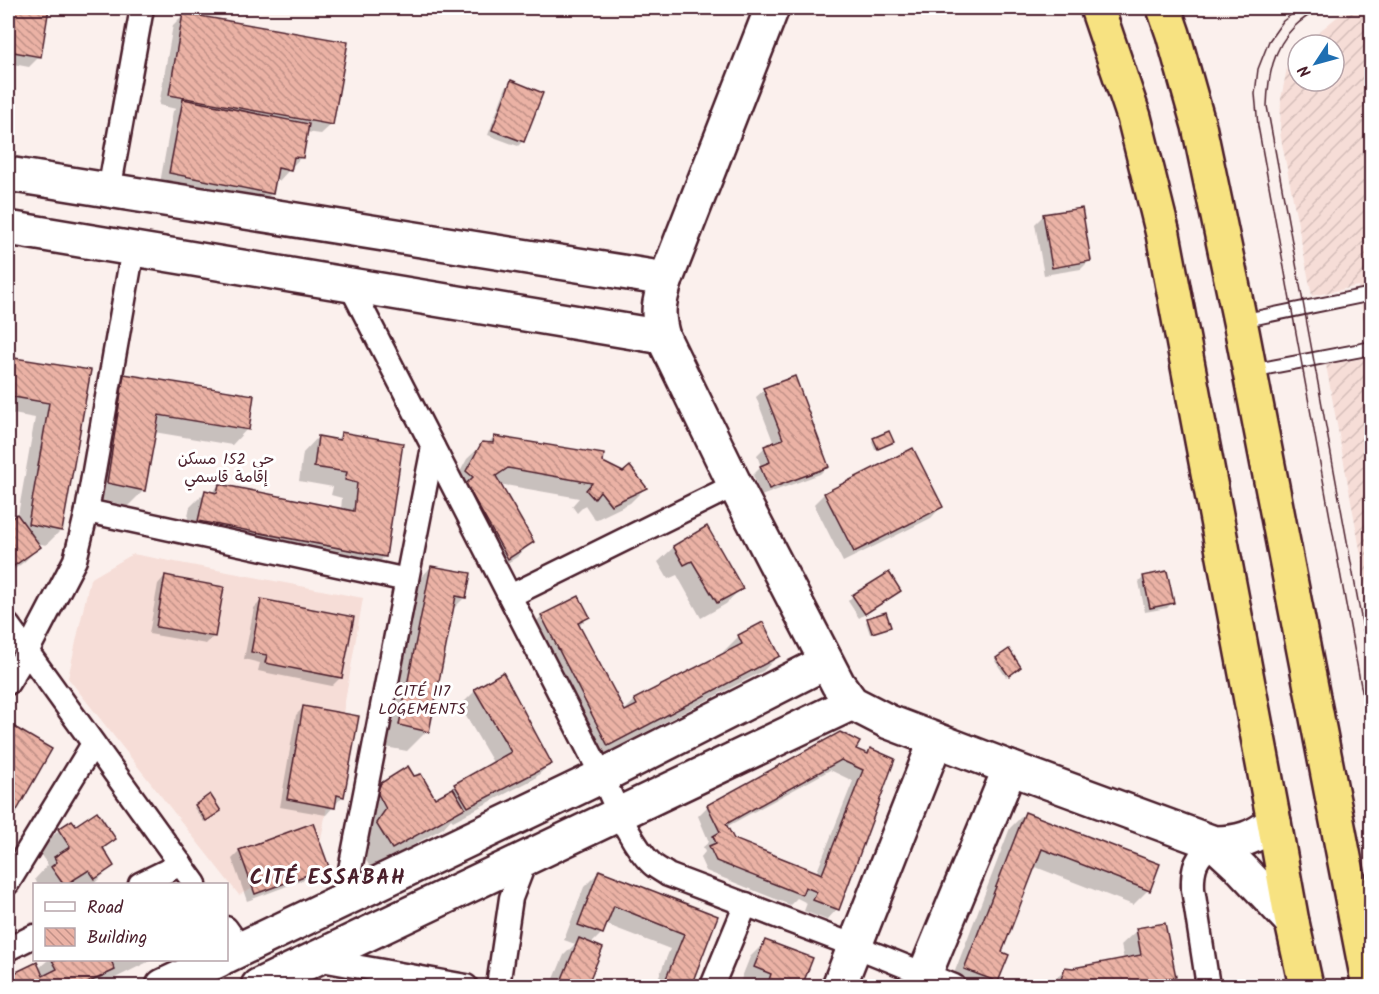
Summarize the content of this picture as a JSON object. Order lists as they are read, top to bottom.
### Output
{
  "districts": ["حي 152 مسكن إقامة قاسمي", "CITÉ 117 LOGEMENTS", "CITÉ ESSABAH"],
  "legend": ["Road", "Building"],
  "north": "bottom left"
}
